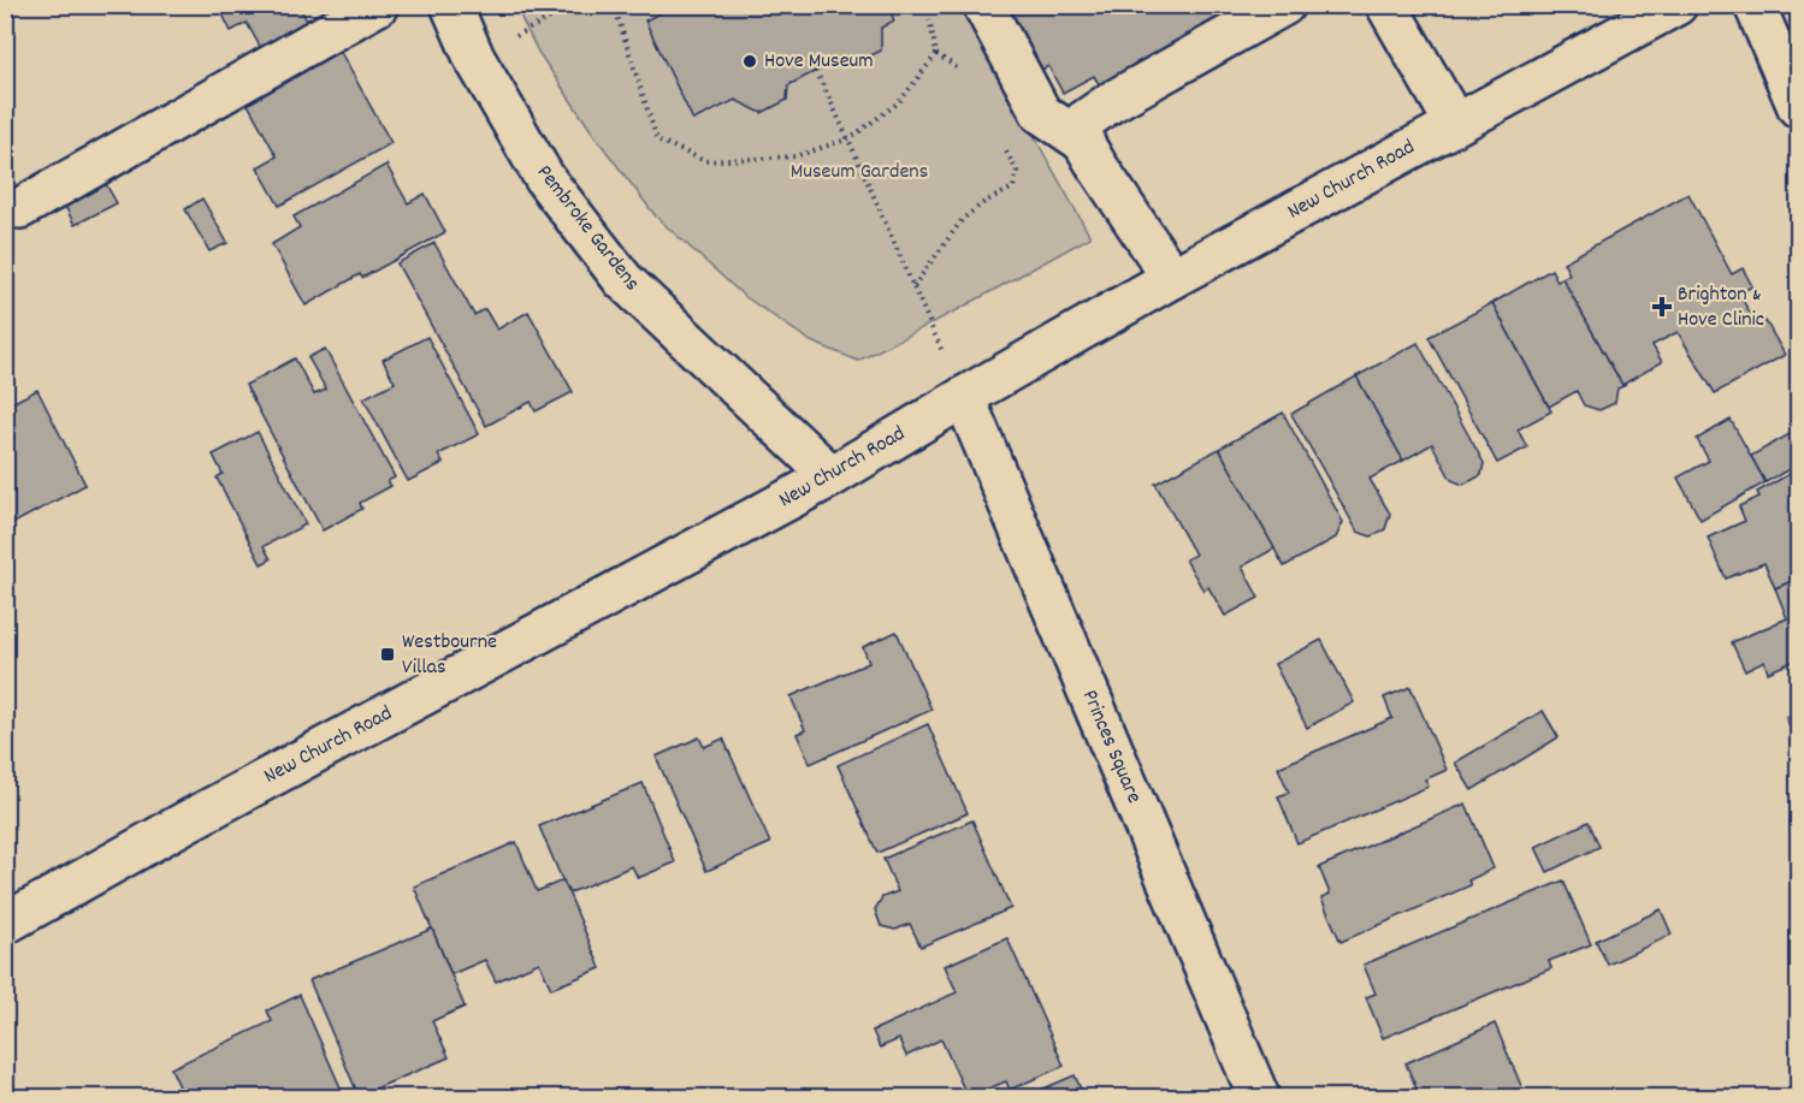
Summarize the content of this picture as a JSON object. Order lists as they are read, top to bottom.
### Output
{
  "streets": {
    "main road": ["New Church Road", "Pembroke Gardens", "Princes Square"]
  },
  "crossings": [
    ["New Church Road", "Pembroke Gardens"],
    ["New Church Road", "Princes Square"]
  ],
  "parks": ["Museum Gardens"],
  "places": {
    "other": ["Hove Museum"],
    "health": ["Brighton & Hove Clinic"],
    "transit": ["Westbourne Villas"]
  }
}
